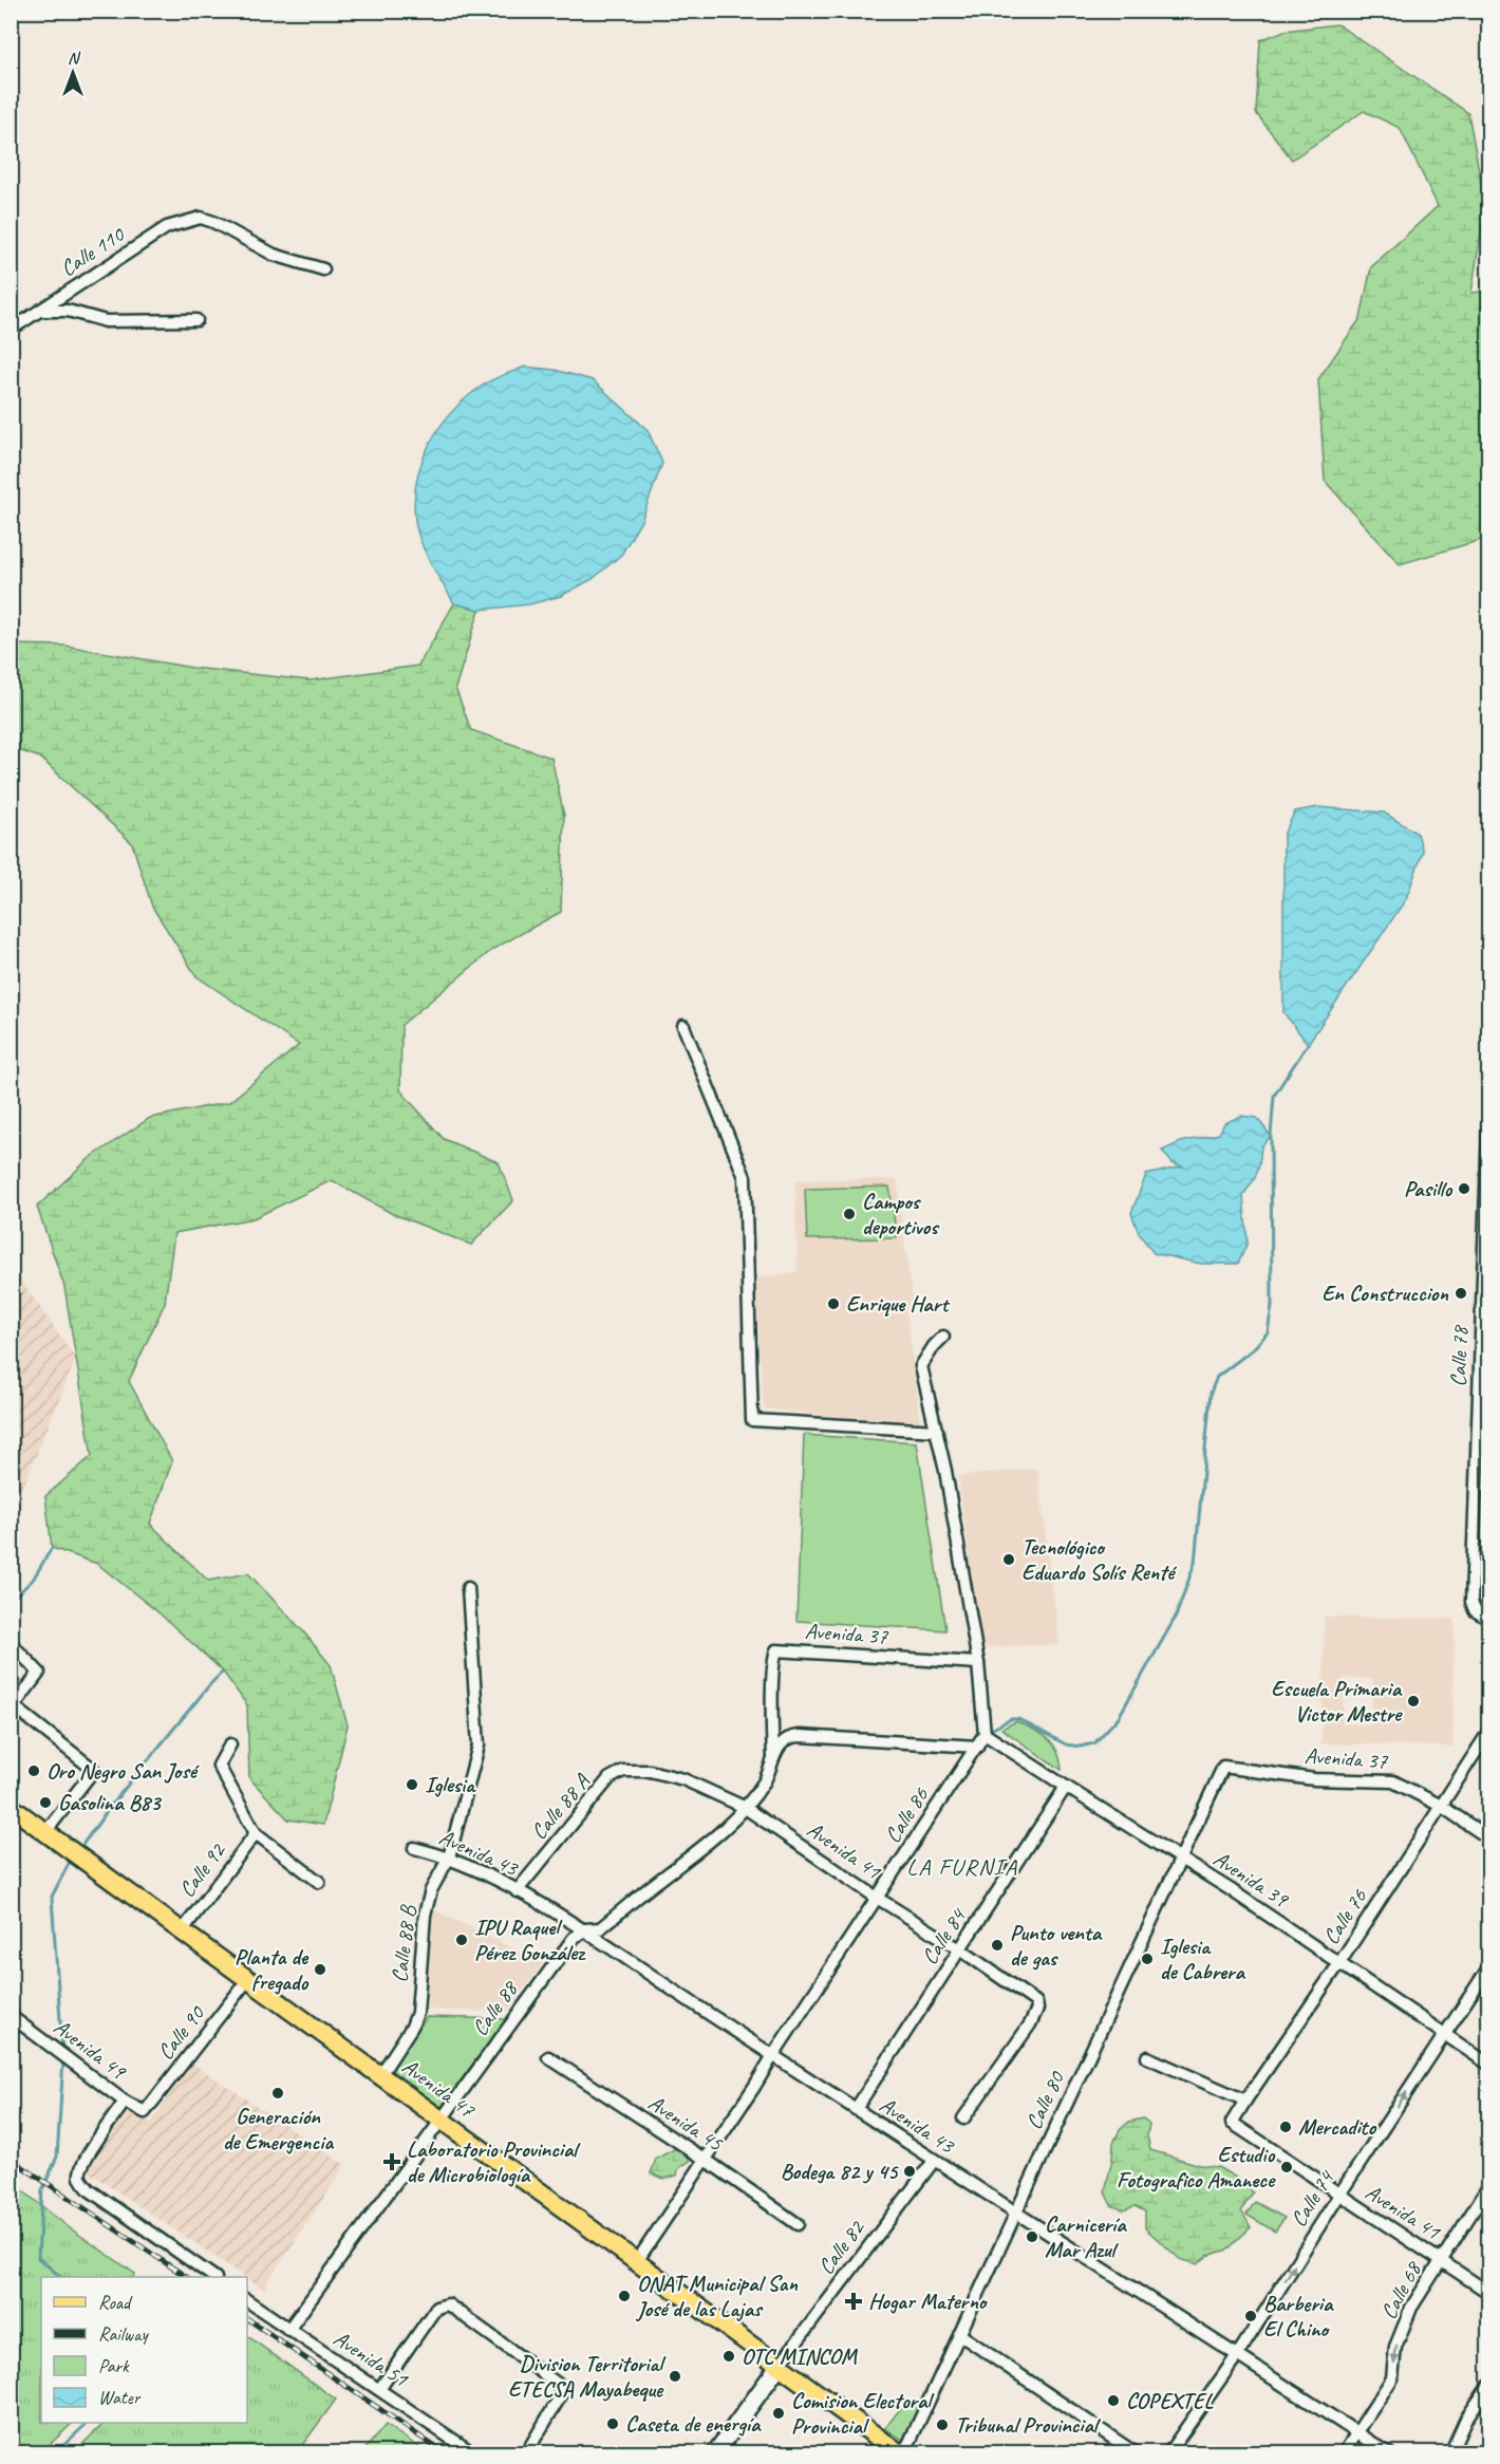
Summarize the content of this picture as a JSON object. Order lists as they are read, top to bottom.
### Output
{
  "streets": {
    "main road": ["Avenida 47"],
    "street": [
      "Calle 110",
      "Calle 78",
      "Avenida 37",
      "Calle 88 A",
      "Calle 86",
      "Avenida 41",
      "Avenida 43",
      "Calle 92",
      "Avenida 39",
      "Calle 76",
      "Calle 84",
      "Calle 88 B",
      "Calle 88",
      "Calle 90",
      "Avenida 49",
      "Calle 80",
      "Avenida 45",
      "Calle 74",
      "Calle 82",
      "Calle 68",
      "Avenida 51"
    ]
  },
  "crossings": [
    ["Avenida 37", "Calle 76"],
    ["Avenida 37", "Calle 88"],
    ["Avenida 37", "Calle 80"],
    ["Calle 88 A", "Avenida 41"],
    ["Calle 88 A", "Avenida 43"],
    ["Calle 86", "Avenida 41"],
    ["Calle 86", "Avenida 43"],
    ["Calle 86", "Avenida 39"],
    ["Calle 86", "Calle 88"],
    ["Calle 86", "Avenida 47"],
    ["Calle 86", "Avenida 45"],
    ["Avenida 41", "Calle 76"],
    ["Avenida 41", "Calle 84"],
    ["Avenida 41", "Calle 88"],
    ["Avenida 41", "Calle 74"],
    ["Avenida 41", "Calle 68"],
    ["Avenida 43", "Calle 84"],
    ["Avenida 43", "Calle 88 B"],
    ["Avenida 43", "Calle 88"],
    ["Avenida 43", "Calle 80"],
    ["Avenida 43", "Calle 74"],
    ["Avenida 43", "Calle 82"],
    ["Avenida 43", "Calle 68"],
    ["Calle 92", "Avenida 47"],
    ["Avenida 39", "Calle 76"],
    ["Avenida 39", "Calle 84"],
    ["Avenida 39", "Calle 80"],
    ["Avenida 39", "Calle 74"],
    ["Calle 88 B", "Avenida 47"],
    ["Calle 88", "Avenida 47"],
    ["Calle 88", "Avenida 51"],
    ["Calle 90", "Avenida 49"],
    ["Calle 90", "Avenida 47"],
    ["Avenida 47", "Calle 80"],
    ["Avenida 47", "Calle 82"]
  ],
  "one_way": ["Calle 74"],
  "districts": ["LA FURNIA"],
  "places": {
    "other": [
      "Pasillo",
      "Campos deportivos",
      "En Construccion",
      "Enrique Hart",
      "Tecnológico Eduardo Solís Renté",
      "Escuela Primaria Victor Mestre",
      "Oro Negro San José",
      "Iglesia",
      "Gasolina B83",
      "IPU Raquel Pérez González",
      "Punto venta de gas",
      "Iglesia de Cabrera",
      "Planta de fregado",
      "Generación de Emergencia",
      "Mercadito",
      "Estudio Fotografico Amanece",
      "Bodega 82 y 45",
      "Carnicería Mar Azul",
      "ONAT Municipal San José de las Lajas",
      "Barberia El Chino",
      "OTC MINCOM",
      "Division Territorial ETECSA Mayabeque",
      "COPEXTEL",
      "Comision Electoral Provincial",
      "Caseta de energía",
      "Tribunal Provincial"
    ],
    "health": ["Laboratorio Provincial de Microbiología", "Hogar Materno"]
  },
  "legend": [
    "Road",
    "Railway",
    "Park",
    "Water"
  ],
  "north": "top"
}
